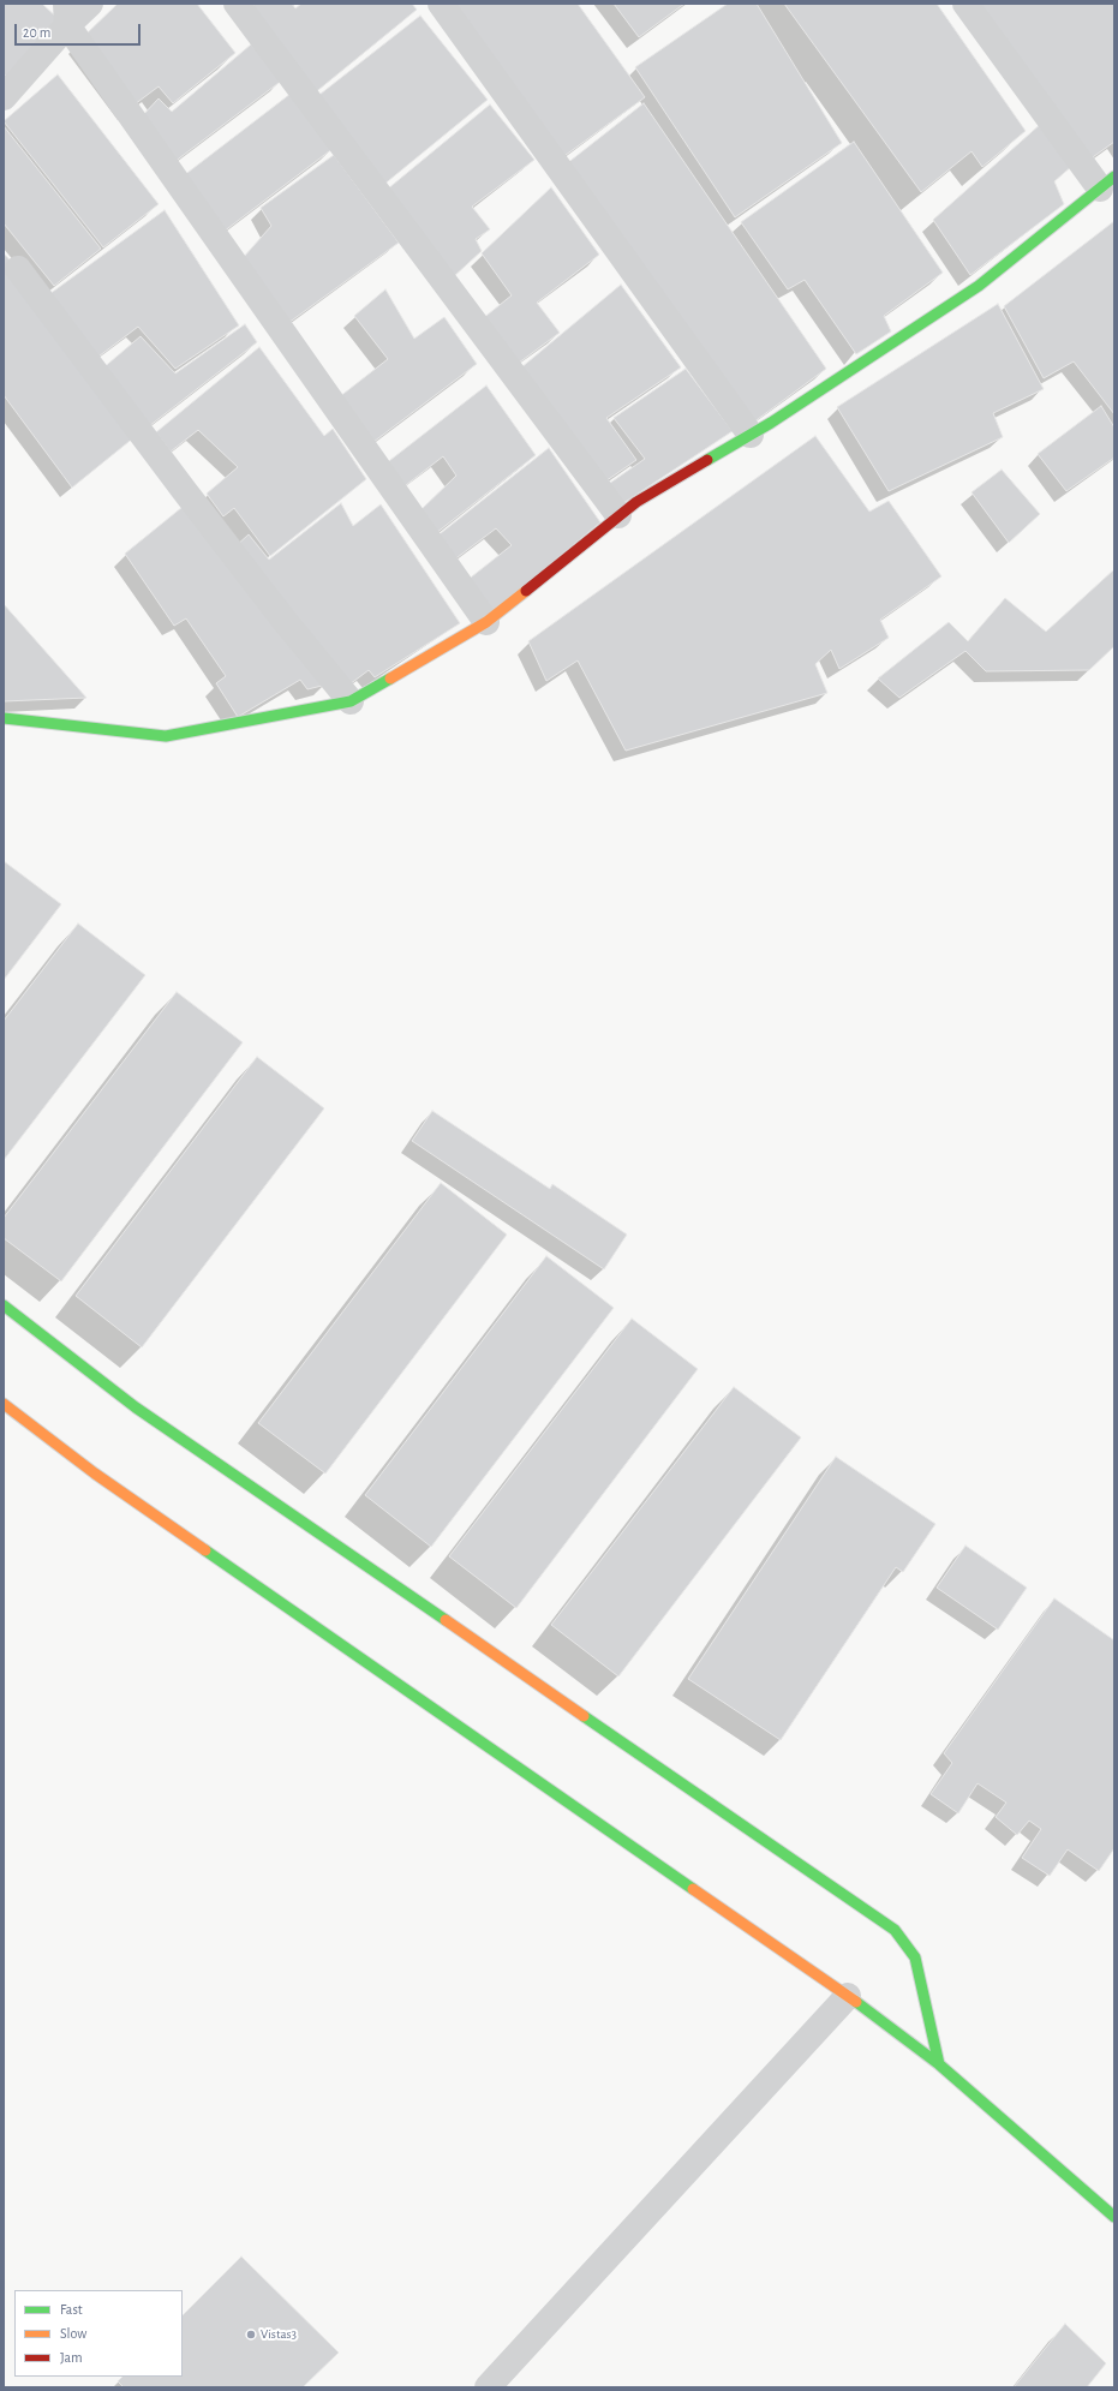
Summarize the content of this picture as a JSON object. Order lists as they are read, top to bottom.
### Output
{
  "places": ["Vistas3"],
  "legend": ["Fast", "Slow", "Jam"],
  "scale_bar": "20 m"
}
